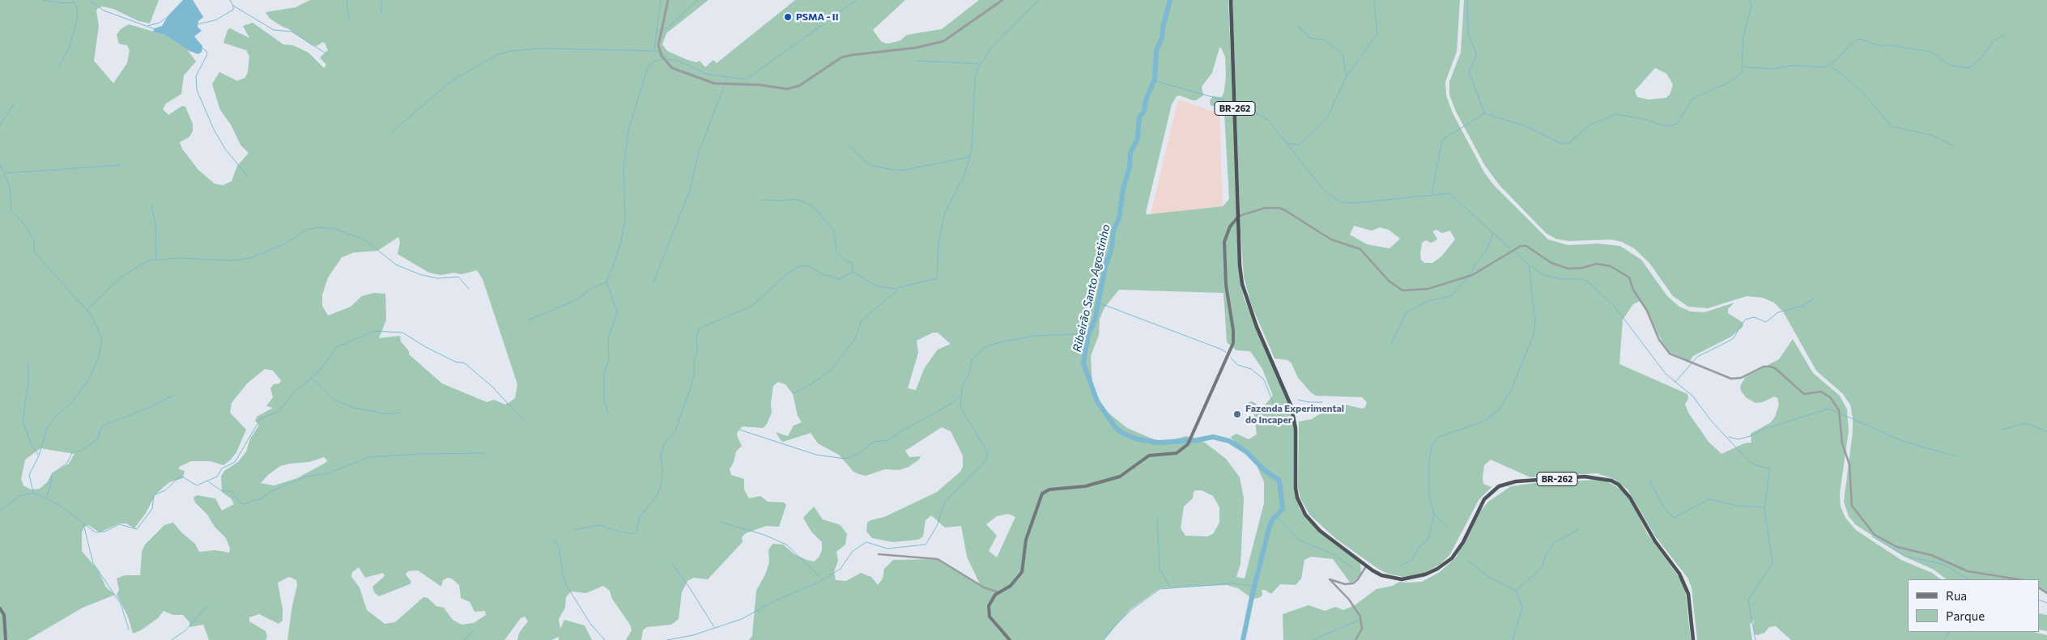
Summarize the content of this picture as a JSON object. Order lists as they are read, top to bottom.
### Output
{
  "streets": {
    "highway": ["BR-262"]
  },
  "water": ["Ribeirão Santo Agostinho"],
  "places": ["PSMA - II", "Fazenda Experimental do Incaper"],
  "legend": ["Rua", "Parque"]
}
